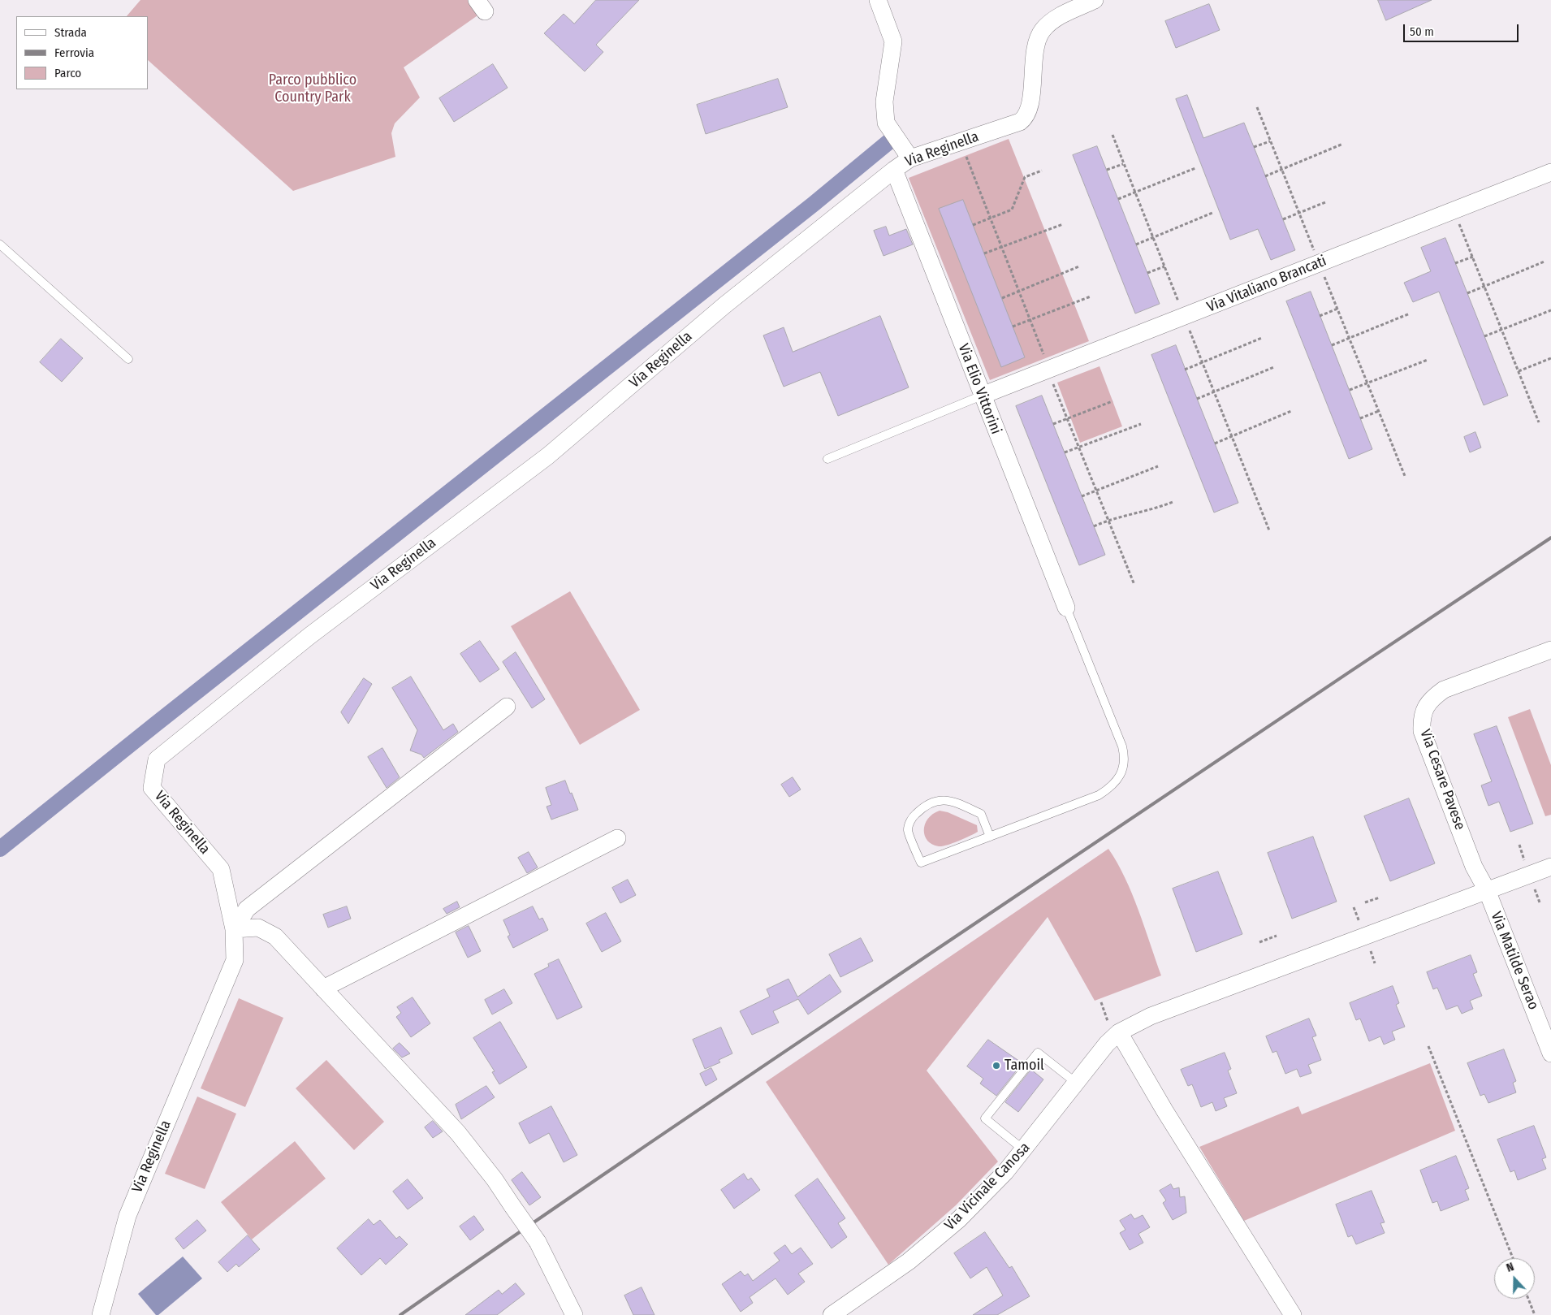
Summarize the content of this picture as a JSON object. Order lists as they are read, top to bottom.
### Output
{
  "streets": {
    "street": [
      "Via Reginella",
      "Via Vitaliano Brancati",
      "Via Elio Vittorini",
      "Via Cesare Pavese",
      "Via Matilde Serao",
      "Via Vicinale Canosa"
    ]
  },
  "crossings": [
    ["Via Reginella", "Via Elio Vittorini"],
    ["Via Vitaliano Brancati", "Via Elio Vittorini"],
    ["Via Cesare Pavese", "Via Matilde Serao"],
    ["Via Cesare Pavese", "Via Vicinale Canosa"],
    ["Via Matilde Serao", "Via Vicinale Canosa"]
  ],
  "parks": ["Parco pubblico Country Park"],
  "places": ["Tamoil"],
  "legend": ["Strada", "Ferrovia", "Parco"],
  "scale_bar": "50 m",
  "north": "top"
}
